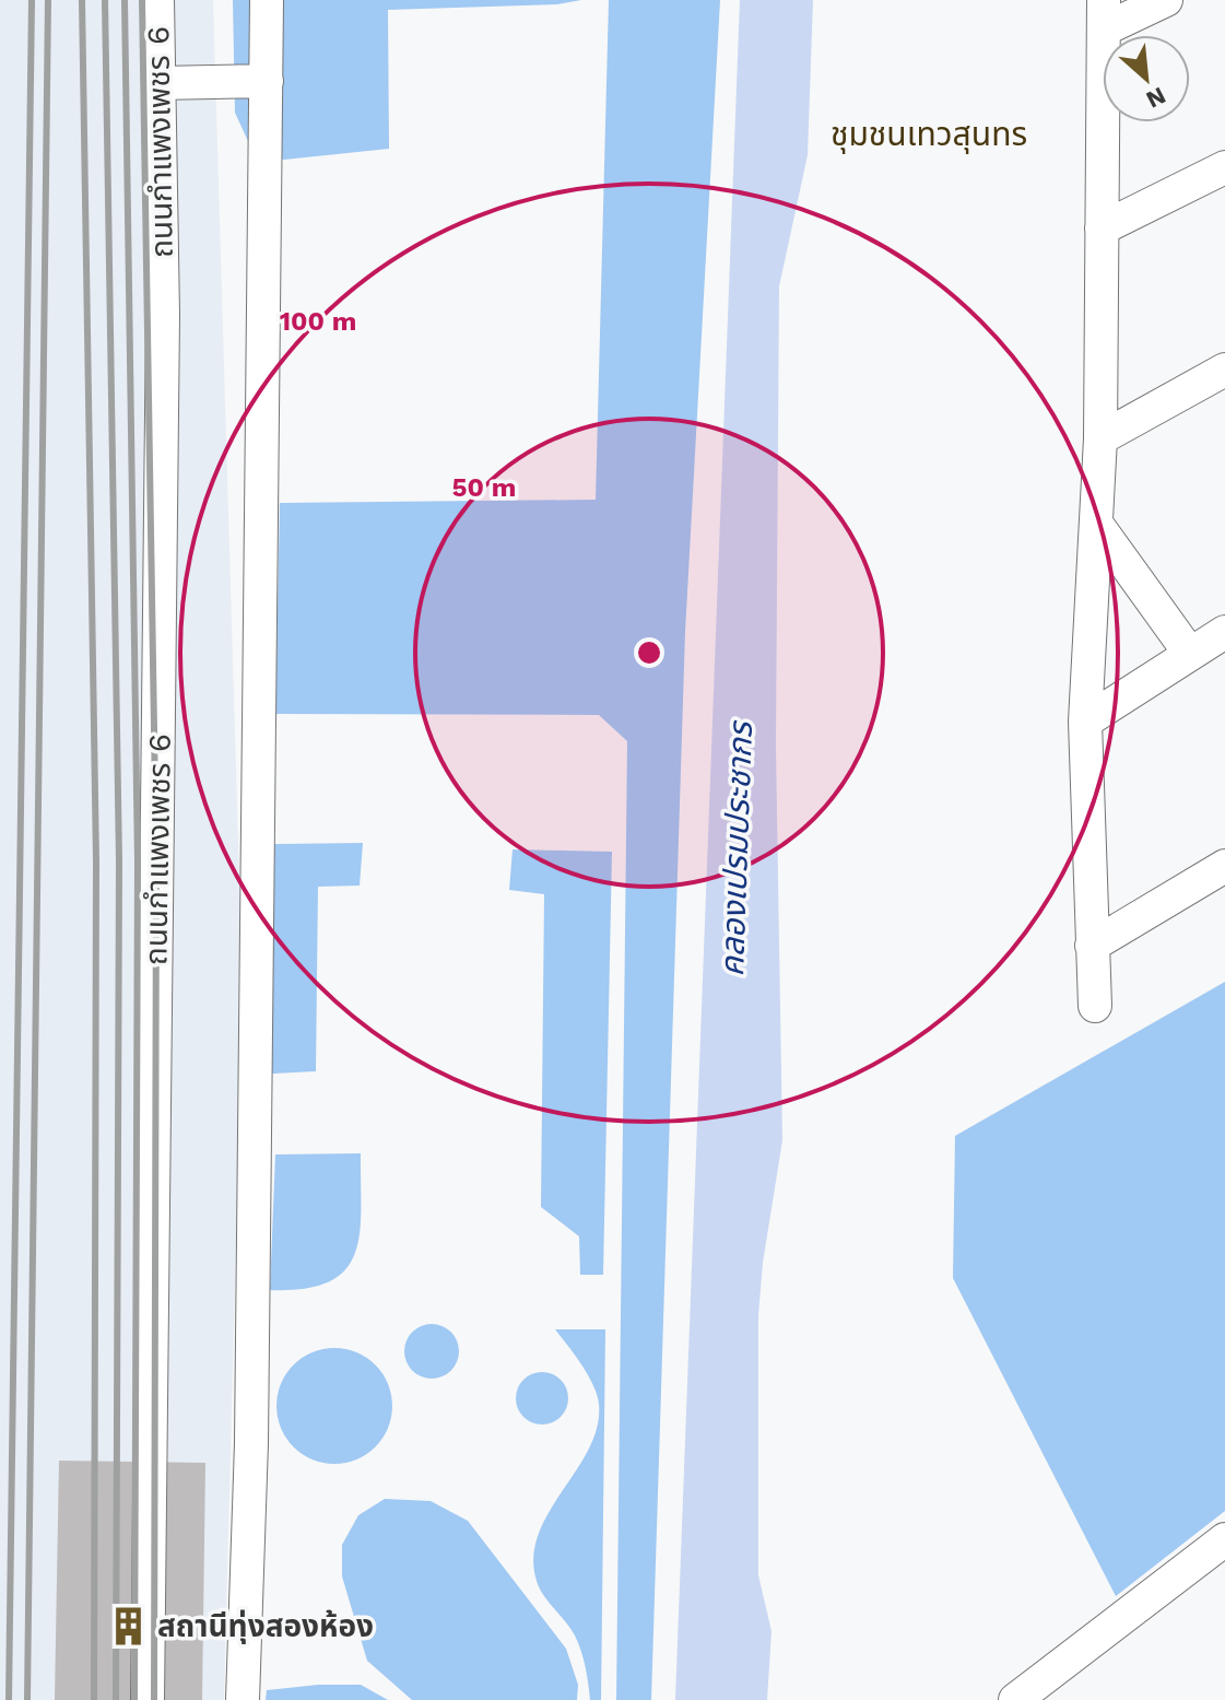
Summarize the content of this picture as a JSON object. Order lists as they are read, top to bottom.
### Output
{
  "streets": {
    "street": ["ถนนกำแพงเพชร 6"]
  },
  "districts": ["ชุมชนเทวสุนทร"],
  "water": ["คลองเปรมประชากร"],
  "places": {
    "building": ["สถานีทุ่งสองห้อง"]
  },
  "north": "bottom right",
  "rings": ["100 m", "50 m"]
}
